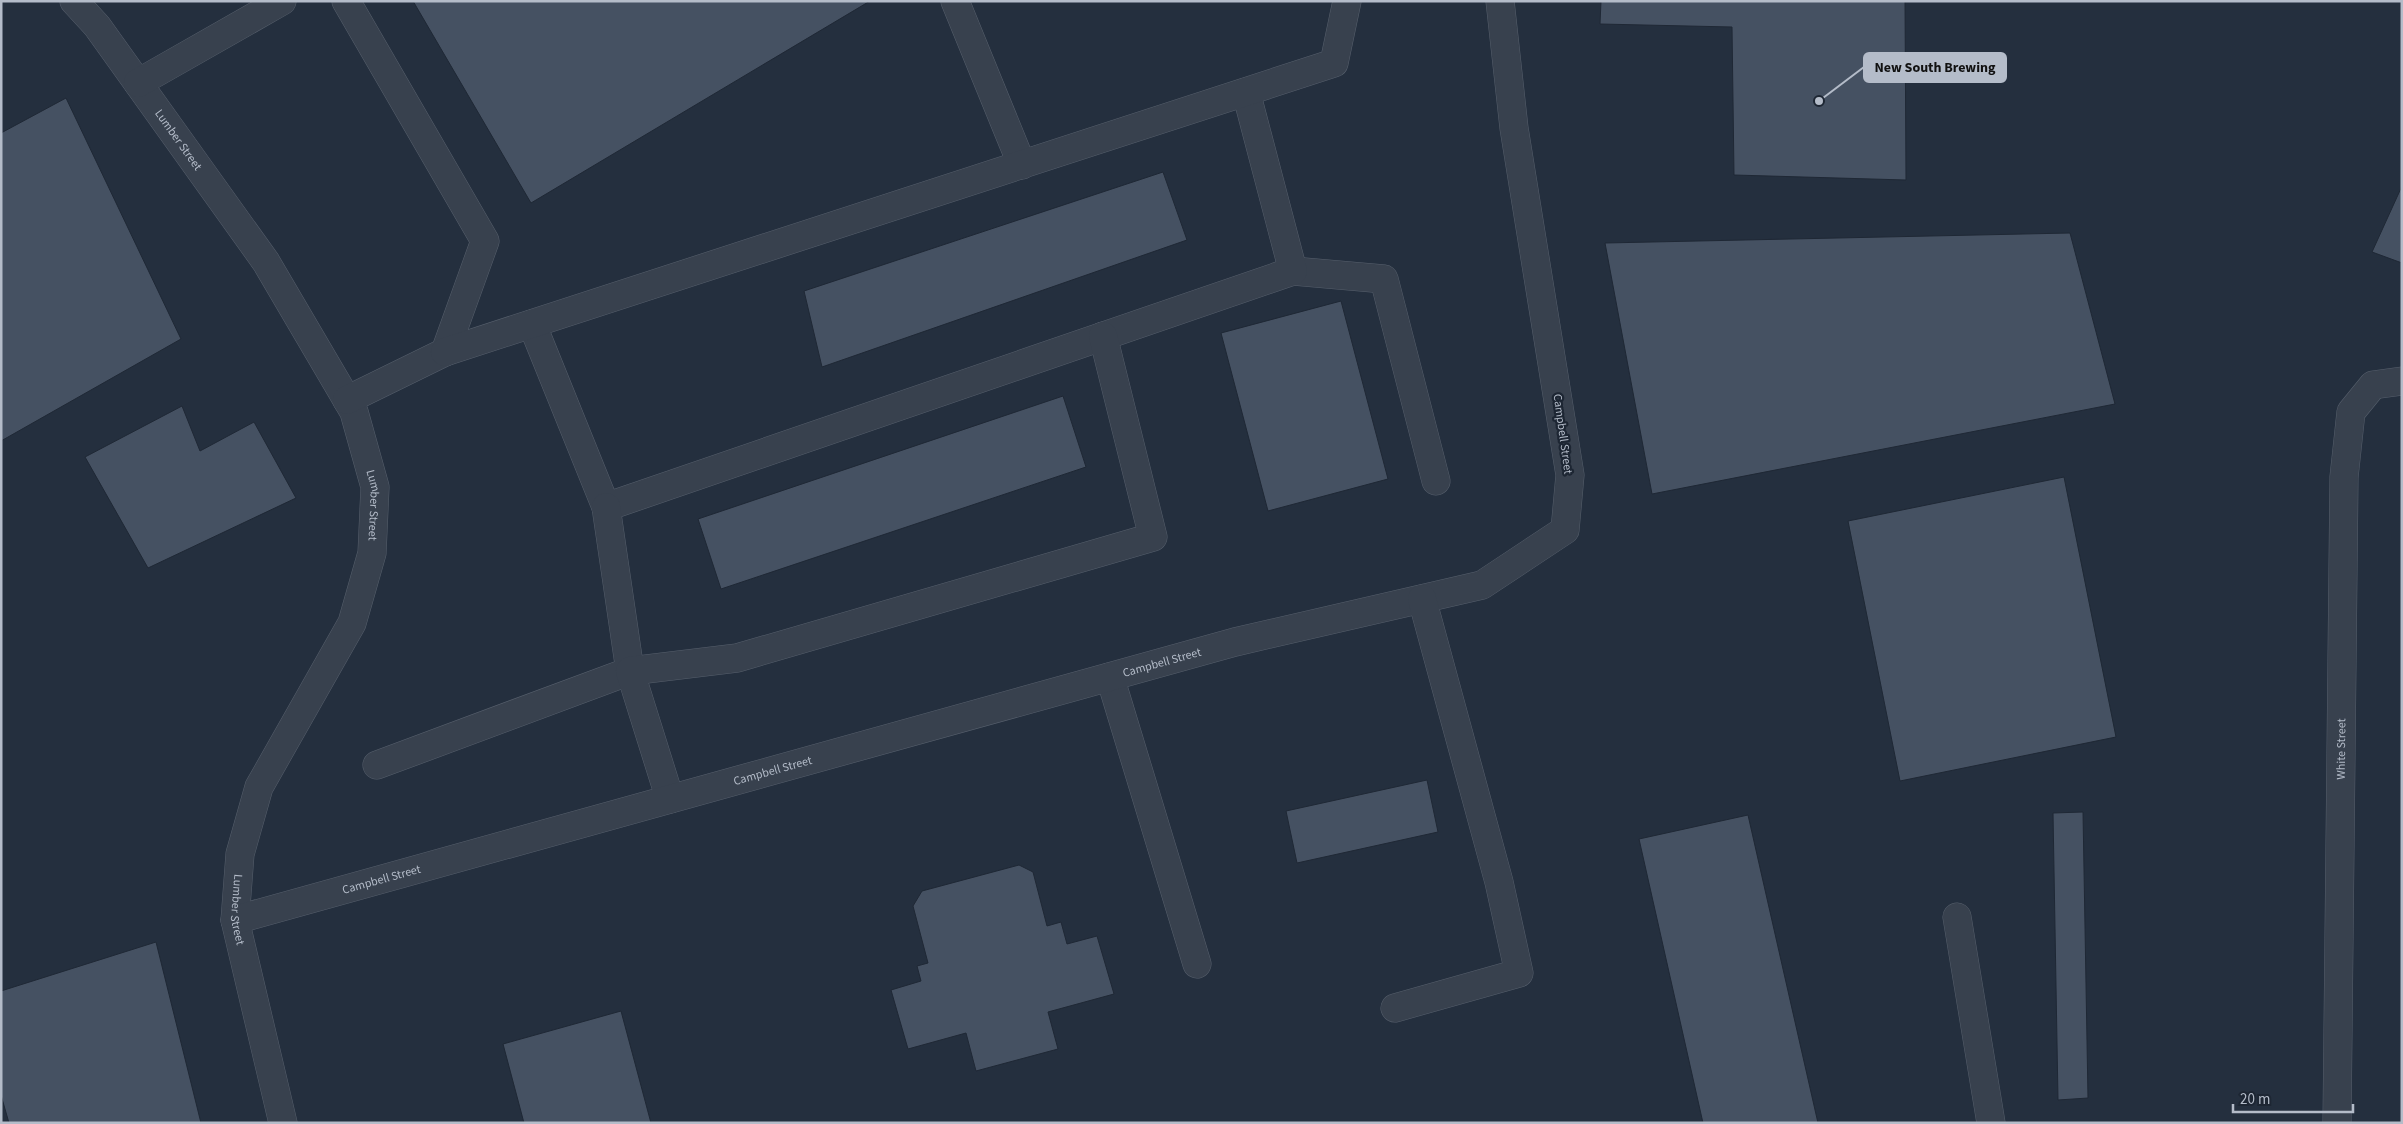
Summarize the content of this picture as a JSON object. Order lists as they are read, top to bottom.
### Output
{
  "streets": {
    "street": ["Lumber Street", "Campbell Street", "White Street"]
  },
  "crossings": [
    ["Lumber Street", "Campbell Street"]
  ],
  "places": ["New South Brewing"],
  "scale_bar": "20 m"
}
